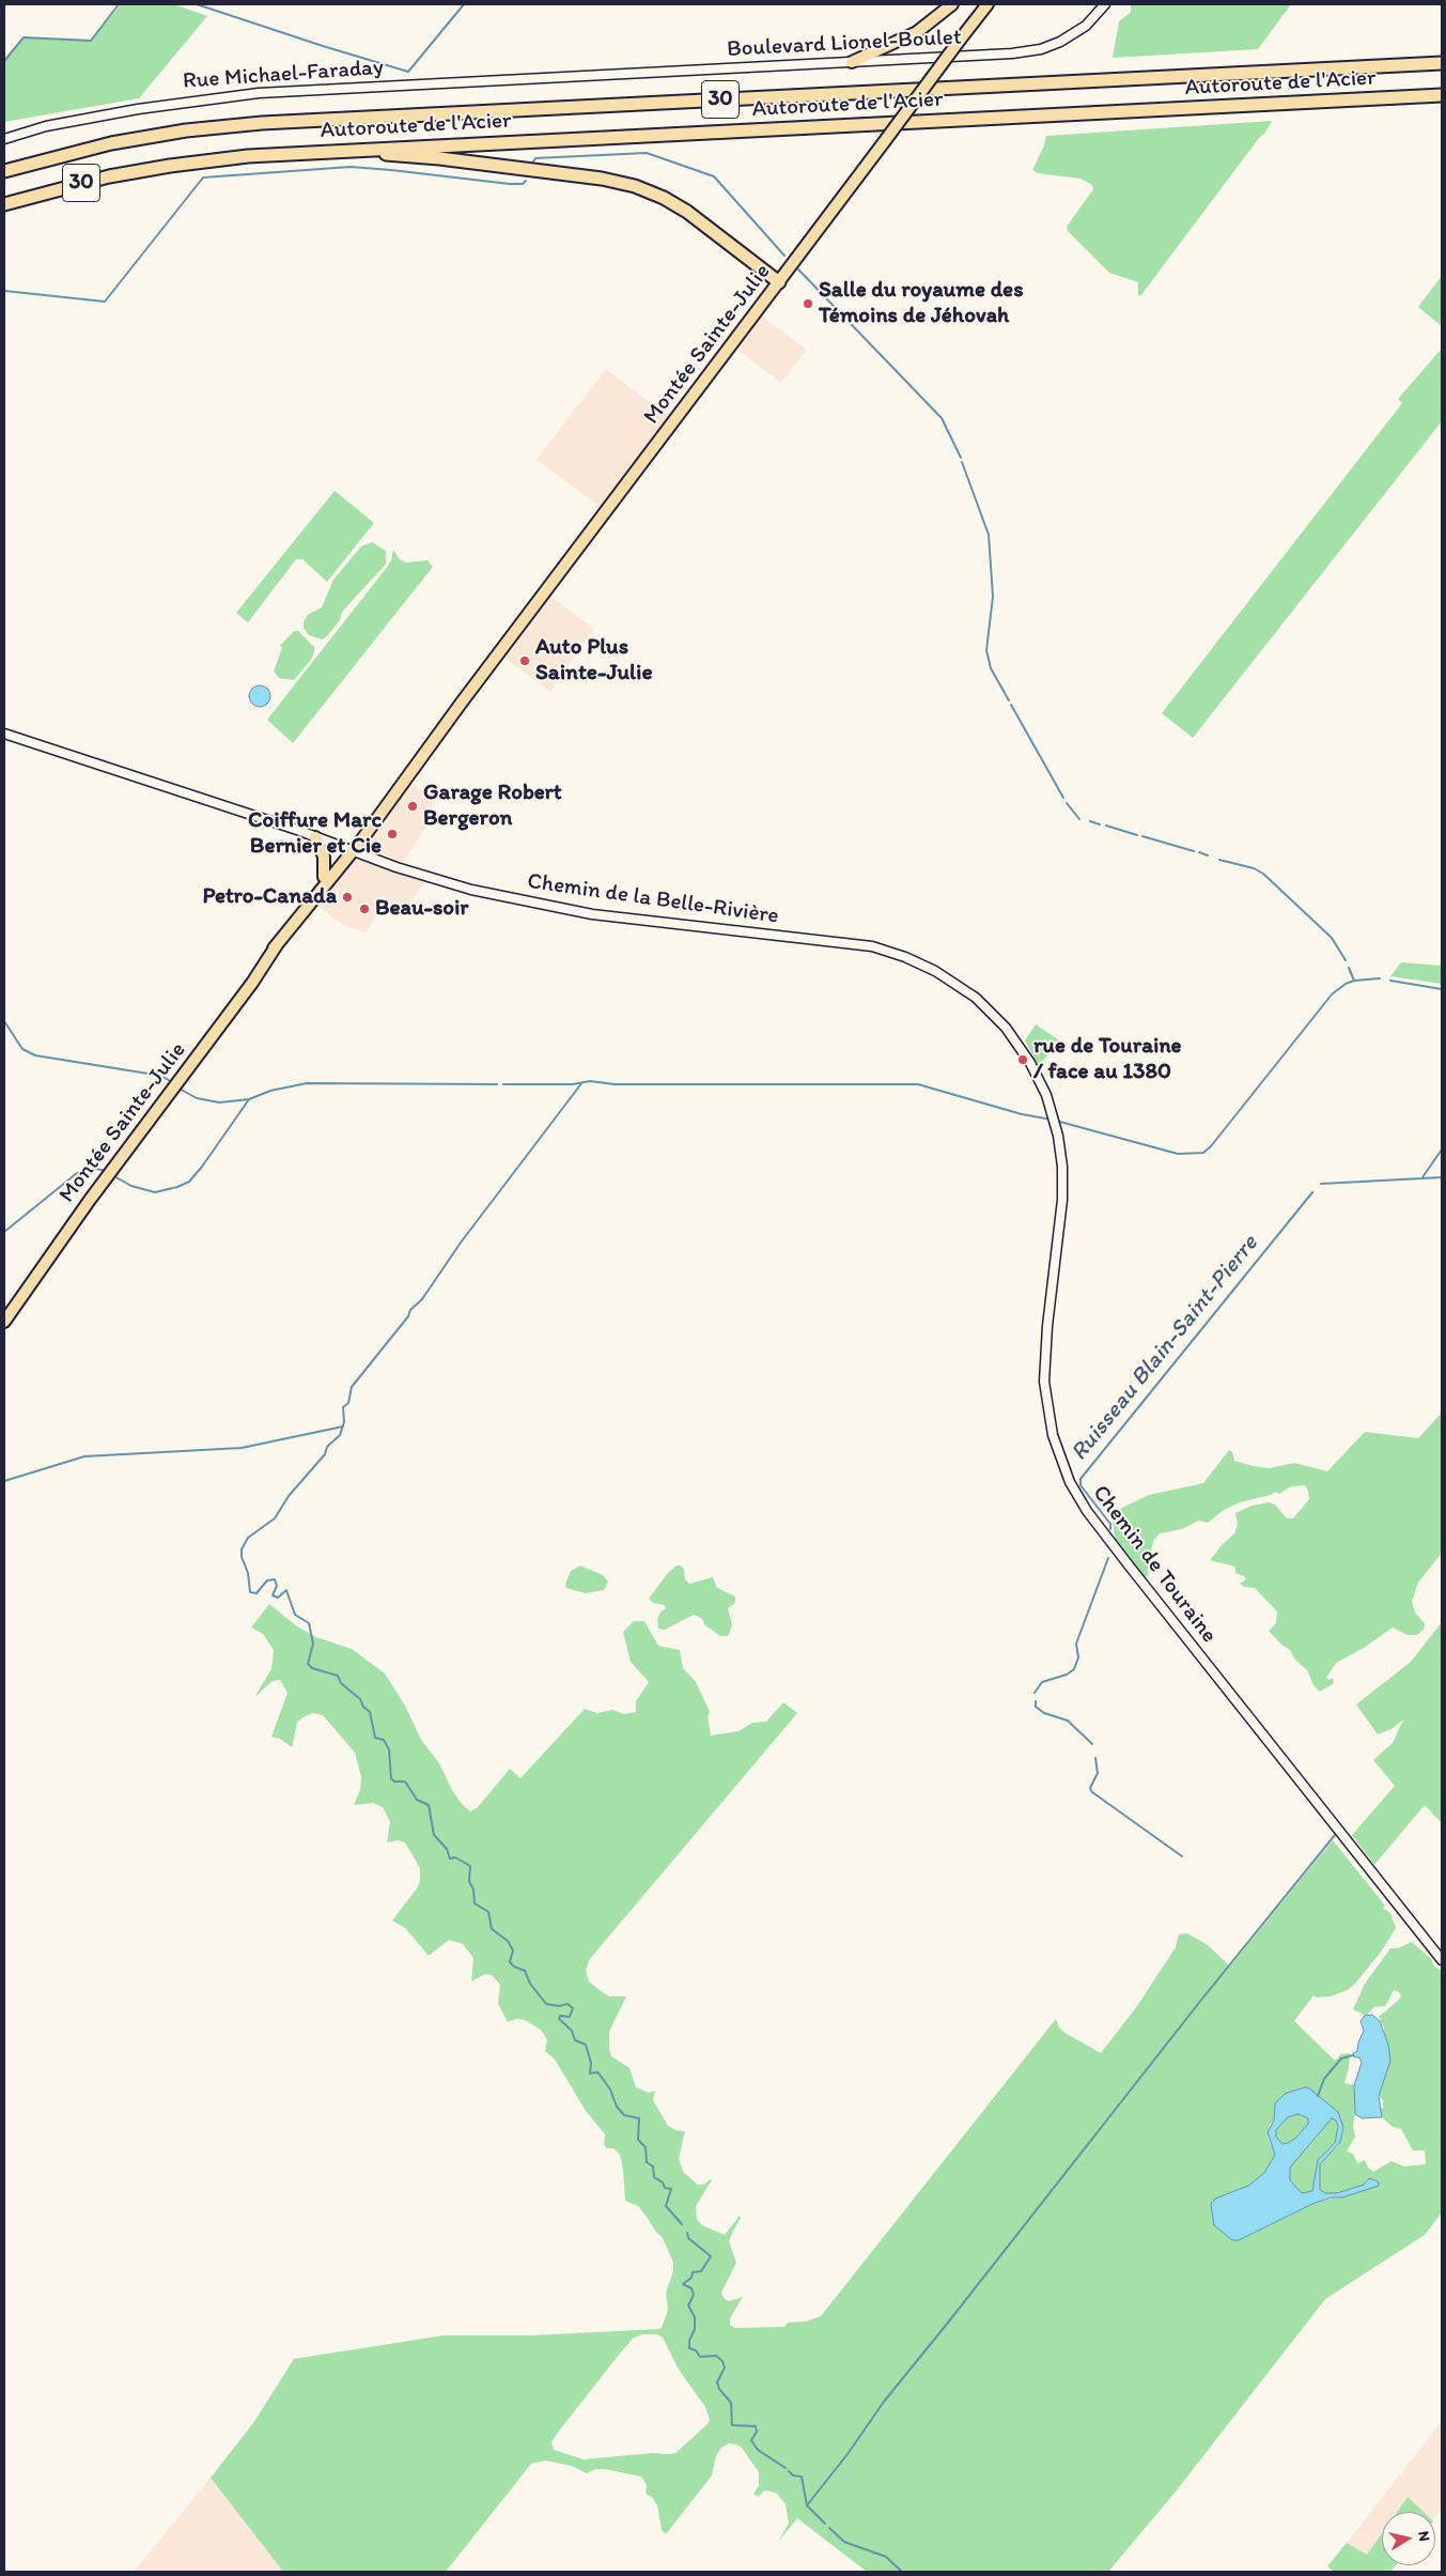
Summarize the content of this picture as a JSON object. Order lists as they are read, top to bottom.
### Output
{
  "streets": {
    "highway": ["Autoroute de l'Acier", "30"],
    "main road": ["Montée Sainte-Julie"],
    "street": [
      "Boulevard Lionel-Boulet",
      "Rue Michael-Faraday",
      "Chemin de la Belle-Rivière",
      "Chemin de Touraine"
    ]
  },
  "crossings": [
    ["Boulevard Lionel-Boulet", "Rue Michael-Faraday"],
    ["Montée Sainte-Julie", "Chemin de la Belle-Rivière"],
    ["Chemin de la Belle-Rivière", "Chemin de Touraine"]
  ],
  "water": ["Ruisseau Blain-Saint-Pierre"],
  "places": [
    "Salle du royaume des Témoins de Jéhovah",
    "Auto Plus Sainte-Julie",
    "Garage Robert Bergeron",
    "Coiffure Marc Bernier et Cie",
    "Petro-Canada",
    "Beau-soir",
    "rue de Touraine / face au 1380"
  ],
  "north": "right"
}
